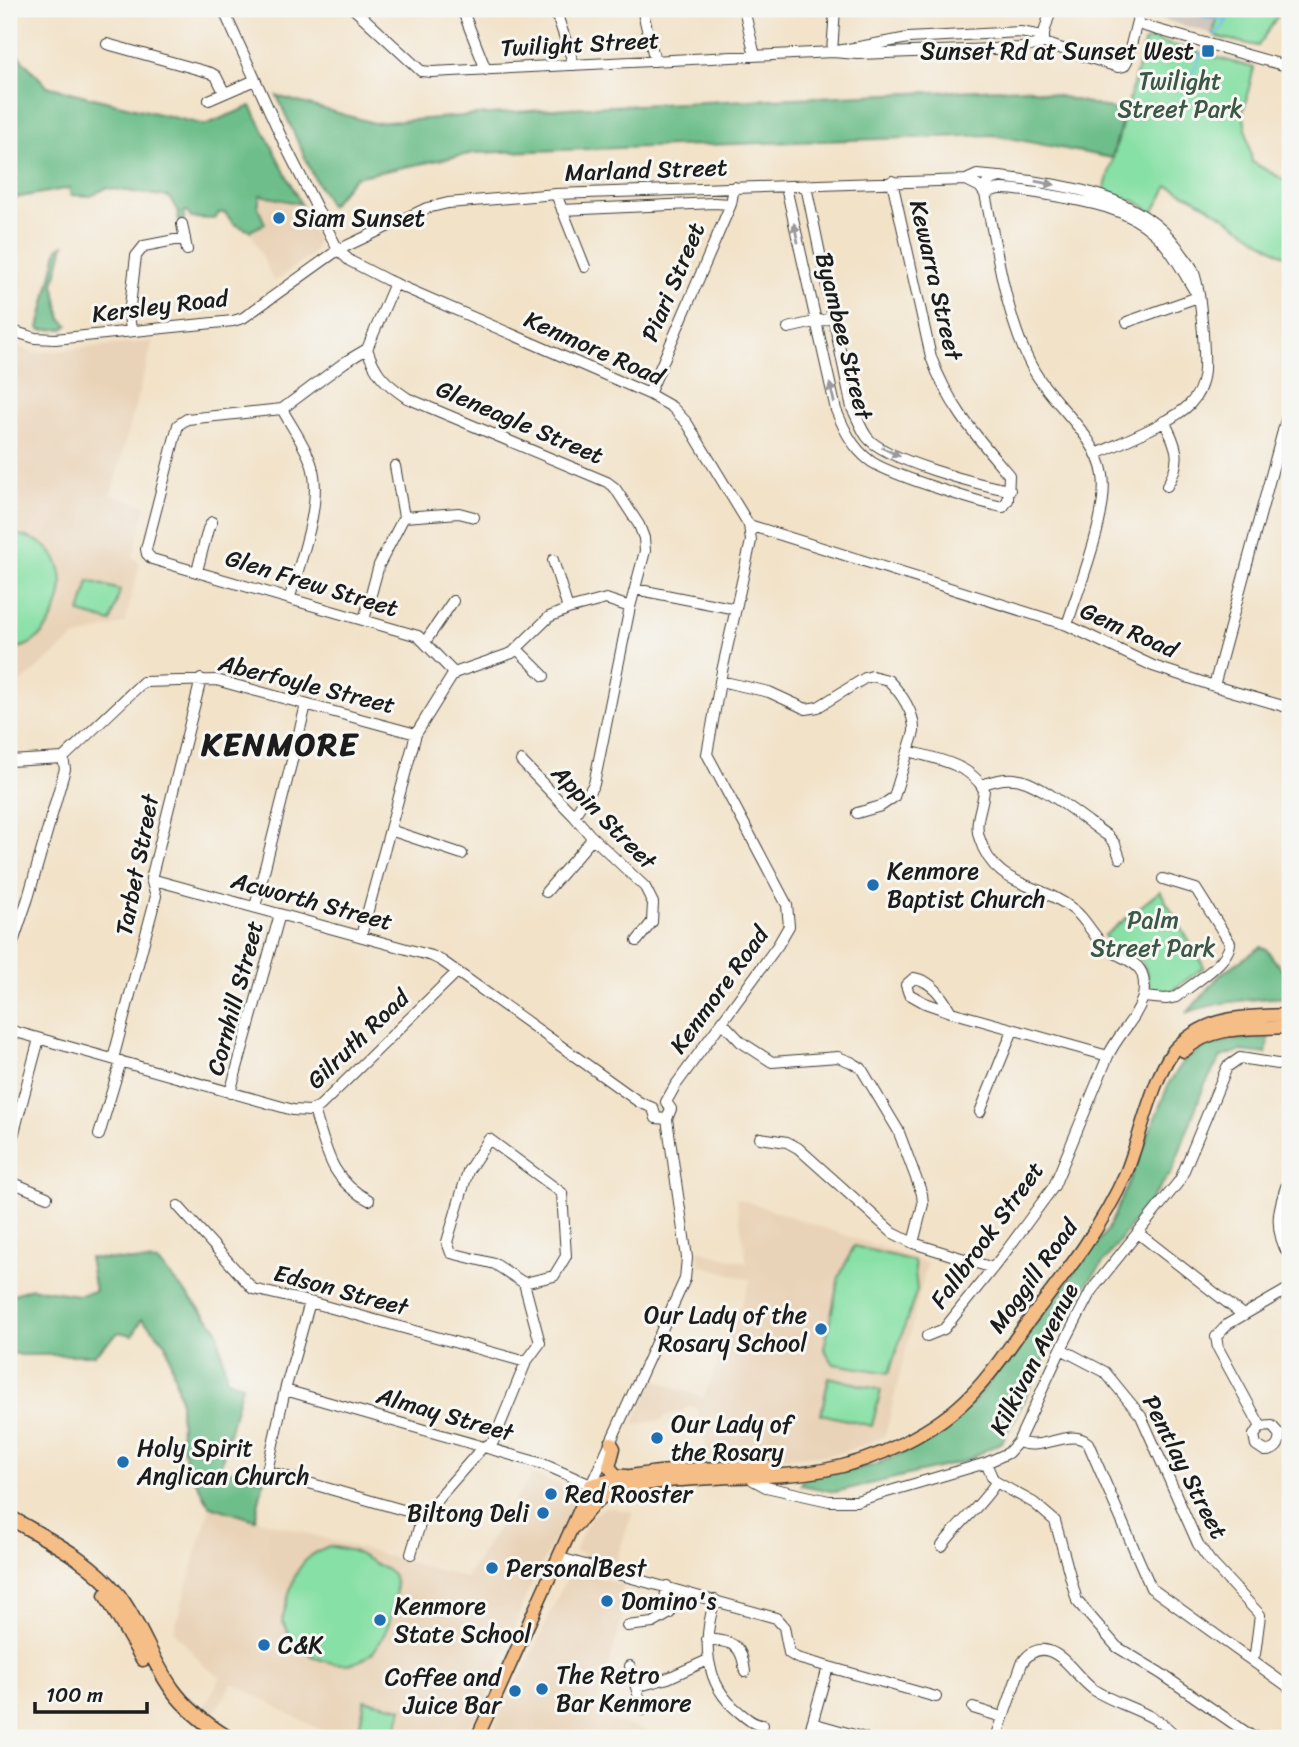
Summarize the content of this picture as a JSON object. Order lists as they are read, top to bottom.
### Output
{
  "streets": {
    "main road": ["Moggill Road"],
    "street": [
      "Twilight Street",
      "Marland Street",
      "Kewarra Street",
      "Piari Street",
      "Kersley Road",
      "Byambee Street",
      "Kenmore Road",
      "Gleneagle Street",
      "Glen Frew Street",
      "Gem Road",
      "Aberfoyle Street",
      "Appin Street",
      "Tarbet Street",
      "Acworth Street",
      "Cornhill Street",
      "Gilruth Road",
      "Fallbrook Street",
      "Edson Street",
      "Kilkivan Avenue",
      "Almay Street",
      "Pentlay Street"
    ]
  },
  "crossings": [
    ["Marland Street", "Kewarra Street"],
    ["Marland Street", "Piari Street"],
    ["Marland Street", "Kersley Road"],
    ["Marland Street", "Byambee Street"],
    ["Marland Street", "Kenmore Road"],
    ["Kewarra Street", "Byambee Street"],
    ["Piari Street", "Kenmore Road"],
    ["Kersley Road", "Kenmore Road"],
    ["Kenmore Road", "Gem Road"],
    ["Gleneagle Street", "Appin Street"],
    ["Aberfoyle Street", "Tarbet Street"],
    ["Tarbet Street", "Acworth Street"],
    ["Tarbet Street", "Gilruth Road"],
    ["Acworth Street", "Cornhill Street"],
    ["Acworth Street", "Gilruth Road"],
    ["Cornhill Street", "Gilruth Road"],
    ["Moggill Road", "Kilkivan Avenue"],
    ["Moggill Road", "Almay Street"],
    ["Kilkivan Avenue", "Pentlay Street"]
  ],
  "districts": ["KENMORE"],
  "parks": ["Twilight Street Park", "Palm Street Park"],
  "places": {
    "transit": ["Sunset Rd at Sunset West"],
    "other": [
      "Siam Sunset",
      "Kenmore Baptist Church",
      "Our Lady of the Rosary School",
      "Our Lady of the Rosary",
      "Holy Spirit Anglican Church",
      "Red Rooster",
      "Biltong Deli",
      "PersonalBest",
      "Domino's",
      "Kenmore State School",
      "C&K",
      "The Retro Bar Kenmore",
      "Coffee and Juice Bar"
    ]
  },
  "scale_bar": "100 m"
}
